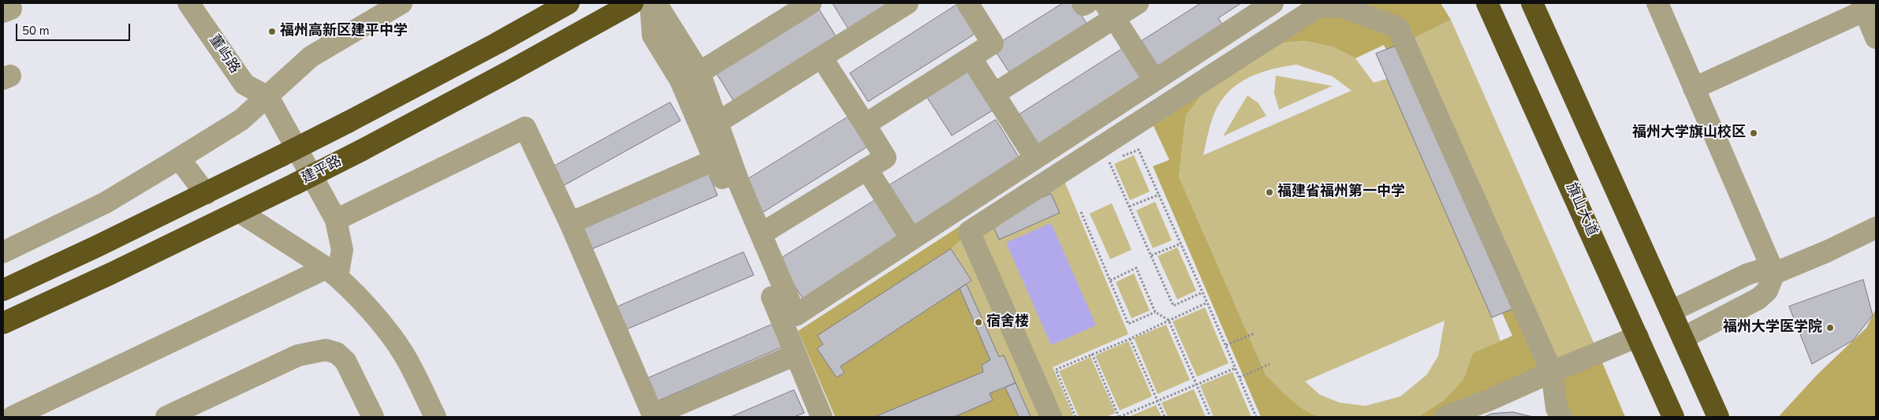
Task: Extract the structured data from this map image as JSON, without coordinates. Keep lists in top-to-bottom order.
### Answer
{
  "streets": {
    "highway": ["建平路", "旗山大道"],
    "street": ["董屿路"]
  },
  "places": [
    "福州高新区建平中学",
    "福州大学旗山校区",
    "福建省福州第一中学",
    "宿舍楼",
    "福州大学医学院"
  ],
  "scale_bar": "50 m"
}
